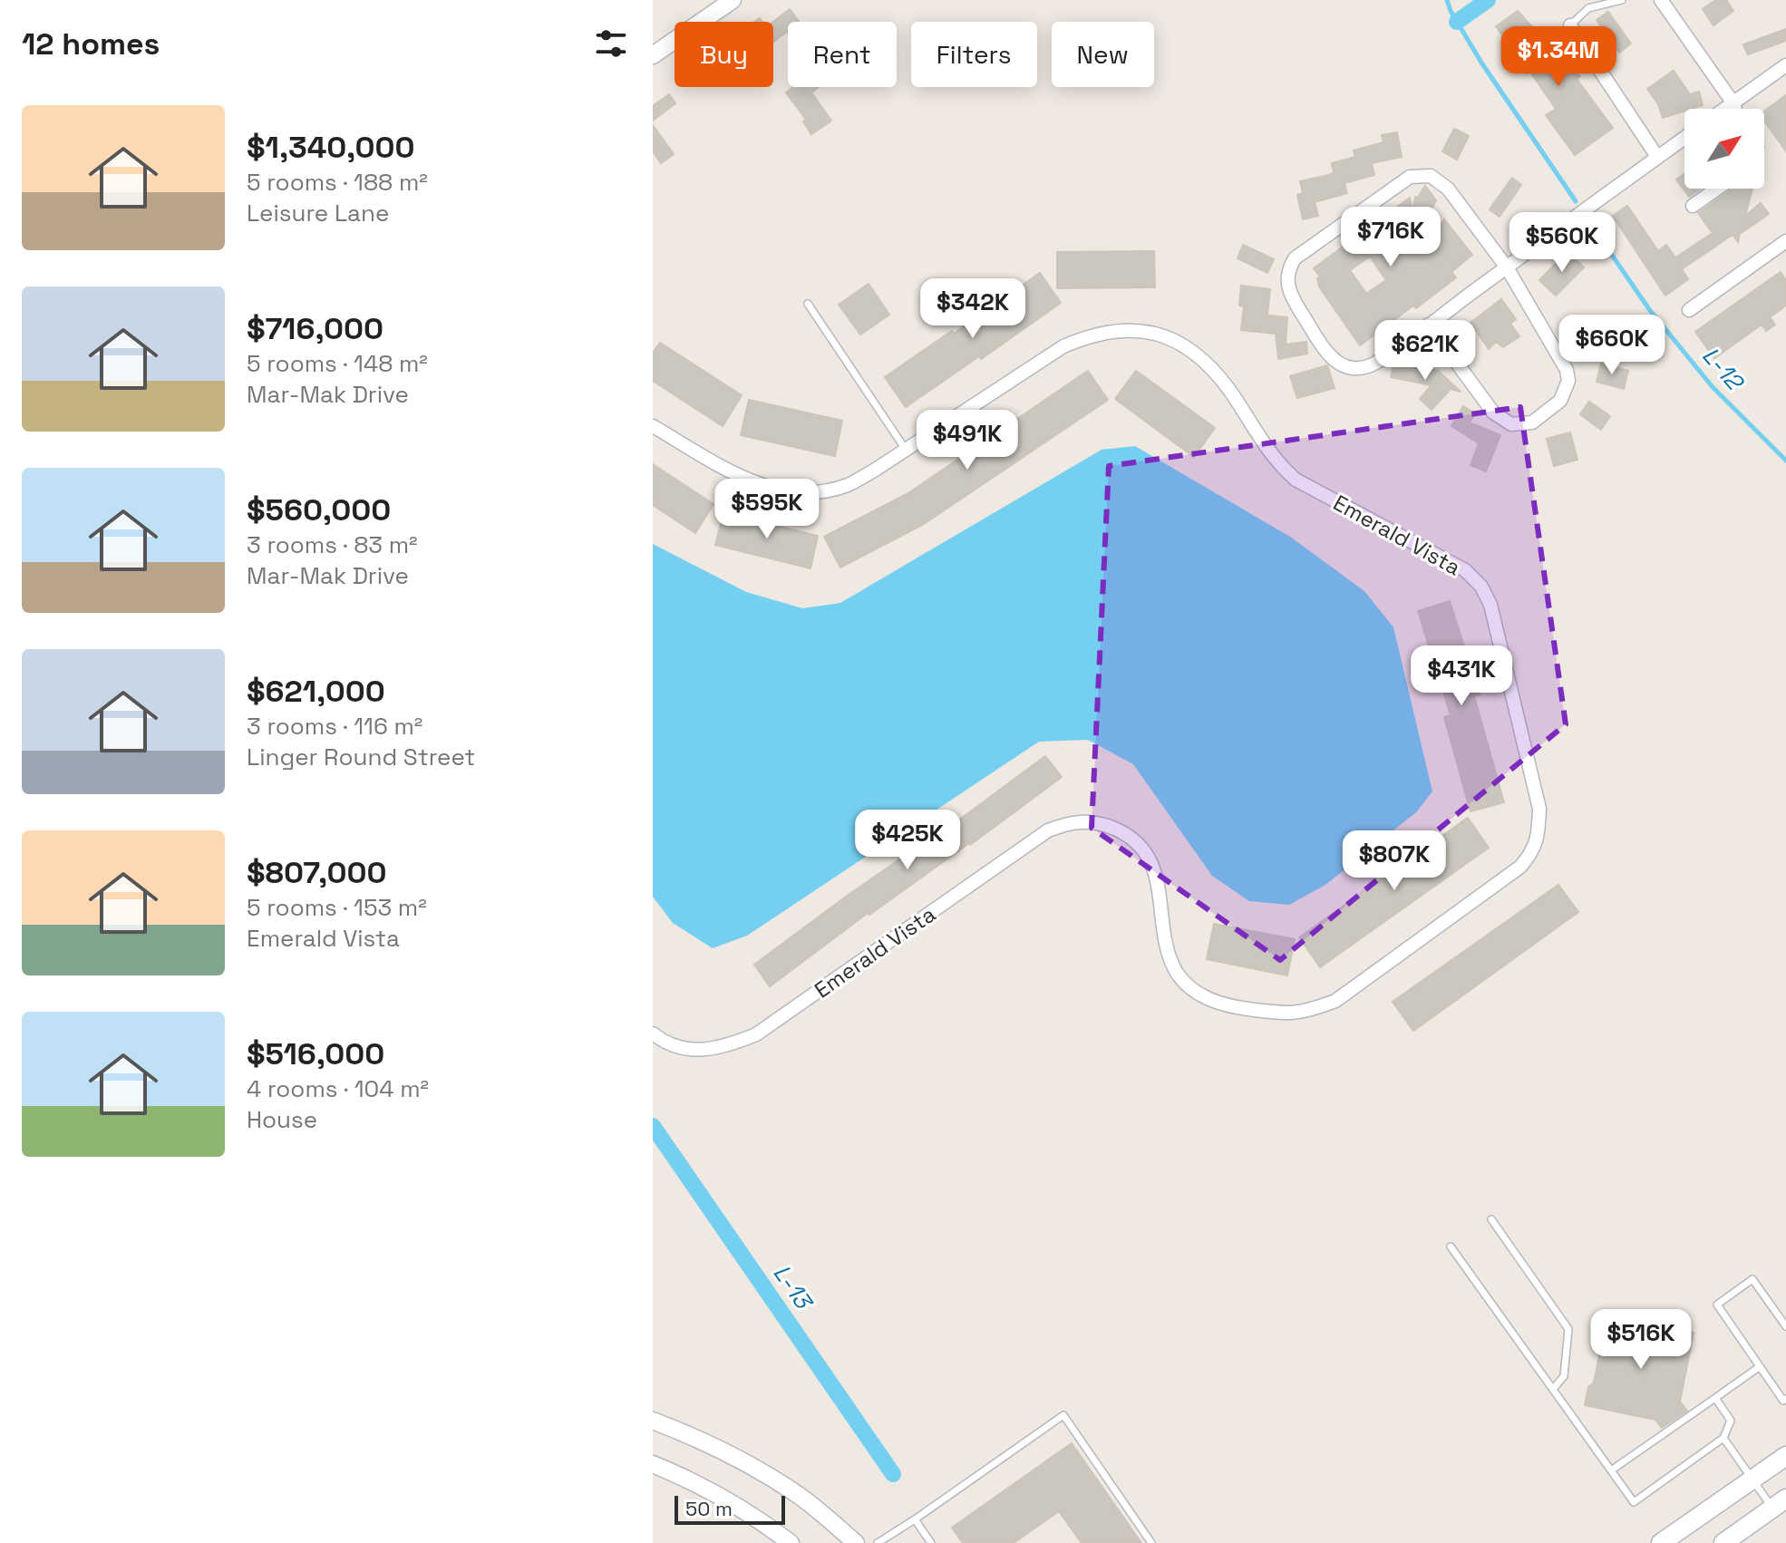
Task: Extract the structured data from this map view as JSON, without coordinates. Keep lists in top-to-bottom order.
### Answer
{
  "streets": {
    "street": ["Emerald Vista"]
  },
  "water": ["L-12", "L-13"],
  "scale_bar": "50 m",
  "north": "top right",
  "page": {
    "heading": "12 homes",
    "chip": [
      "Buy",
      "Rent",
      "Filters",
      "New"
    ],
    "price": [
      "$1.34M",
      "$716K",
      "$560K",
      "$342K",
      "$660K",
      "$621K",
      "$491K",
      "$595K",
      "$431K",
      "$425K",
      "$807K",
      "$516K"
    ],
    "list": [
      {
        "name": "$1,340,000",
        "note": "5 rooms · 188 m² · Leisure Lane"
      },
      {
        "name": "$716,000",
        "note": "5 rooms · 148 m² · Mar-Mak Drive"
      },
      {
        "name": "$560,000",
        "note": "3 rooms · 83 m² · Mar-Mak Drive"
      },
      {
        "name": "$621,000",
        "note": "3 rooms · 116 m² · Linger Round Street"
      },
      {
        "name": "$807,000",
        "note": "5 rooms · 153 m² · Emerald Vista"
      },
      {
        "name": "$516,000",
        "note": "4 rooms · 104 m² · House"
      }
    ],
    "scale": "50 m"
  }
}
